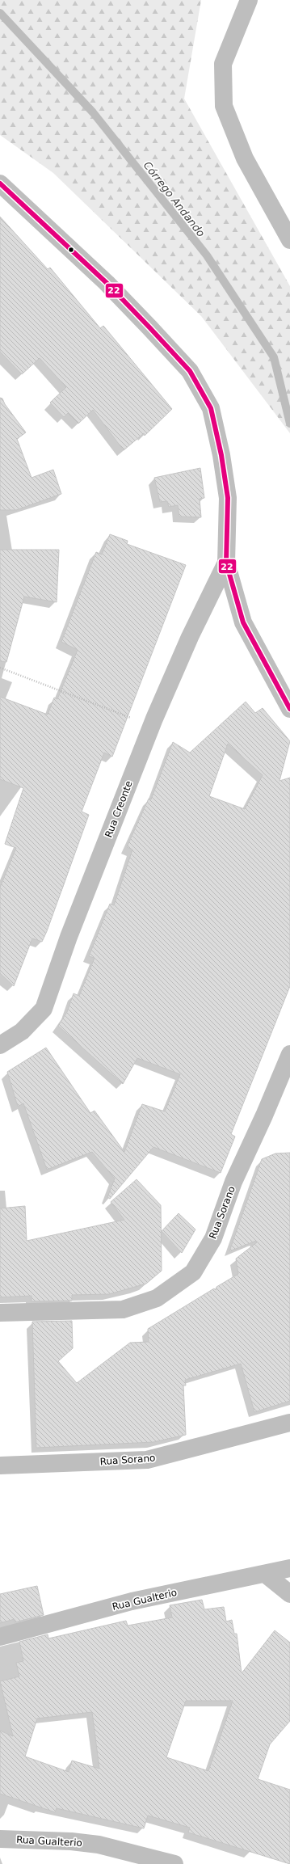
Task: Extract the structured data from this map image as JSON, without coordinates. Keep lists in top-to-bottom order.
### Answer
{
  "streets": {
    "street": ["Rua Creonte", "Rua Sorano", "Rua Gualterio"]
  },
  "water": ["Córrego Andando"],
  "lines": ["transit line 22"]
}
